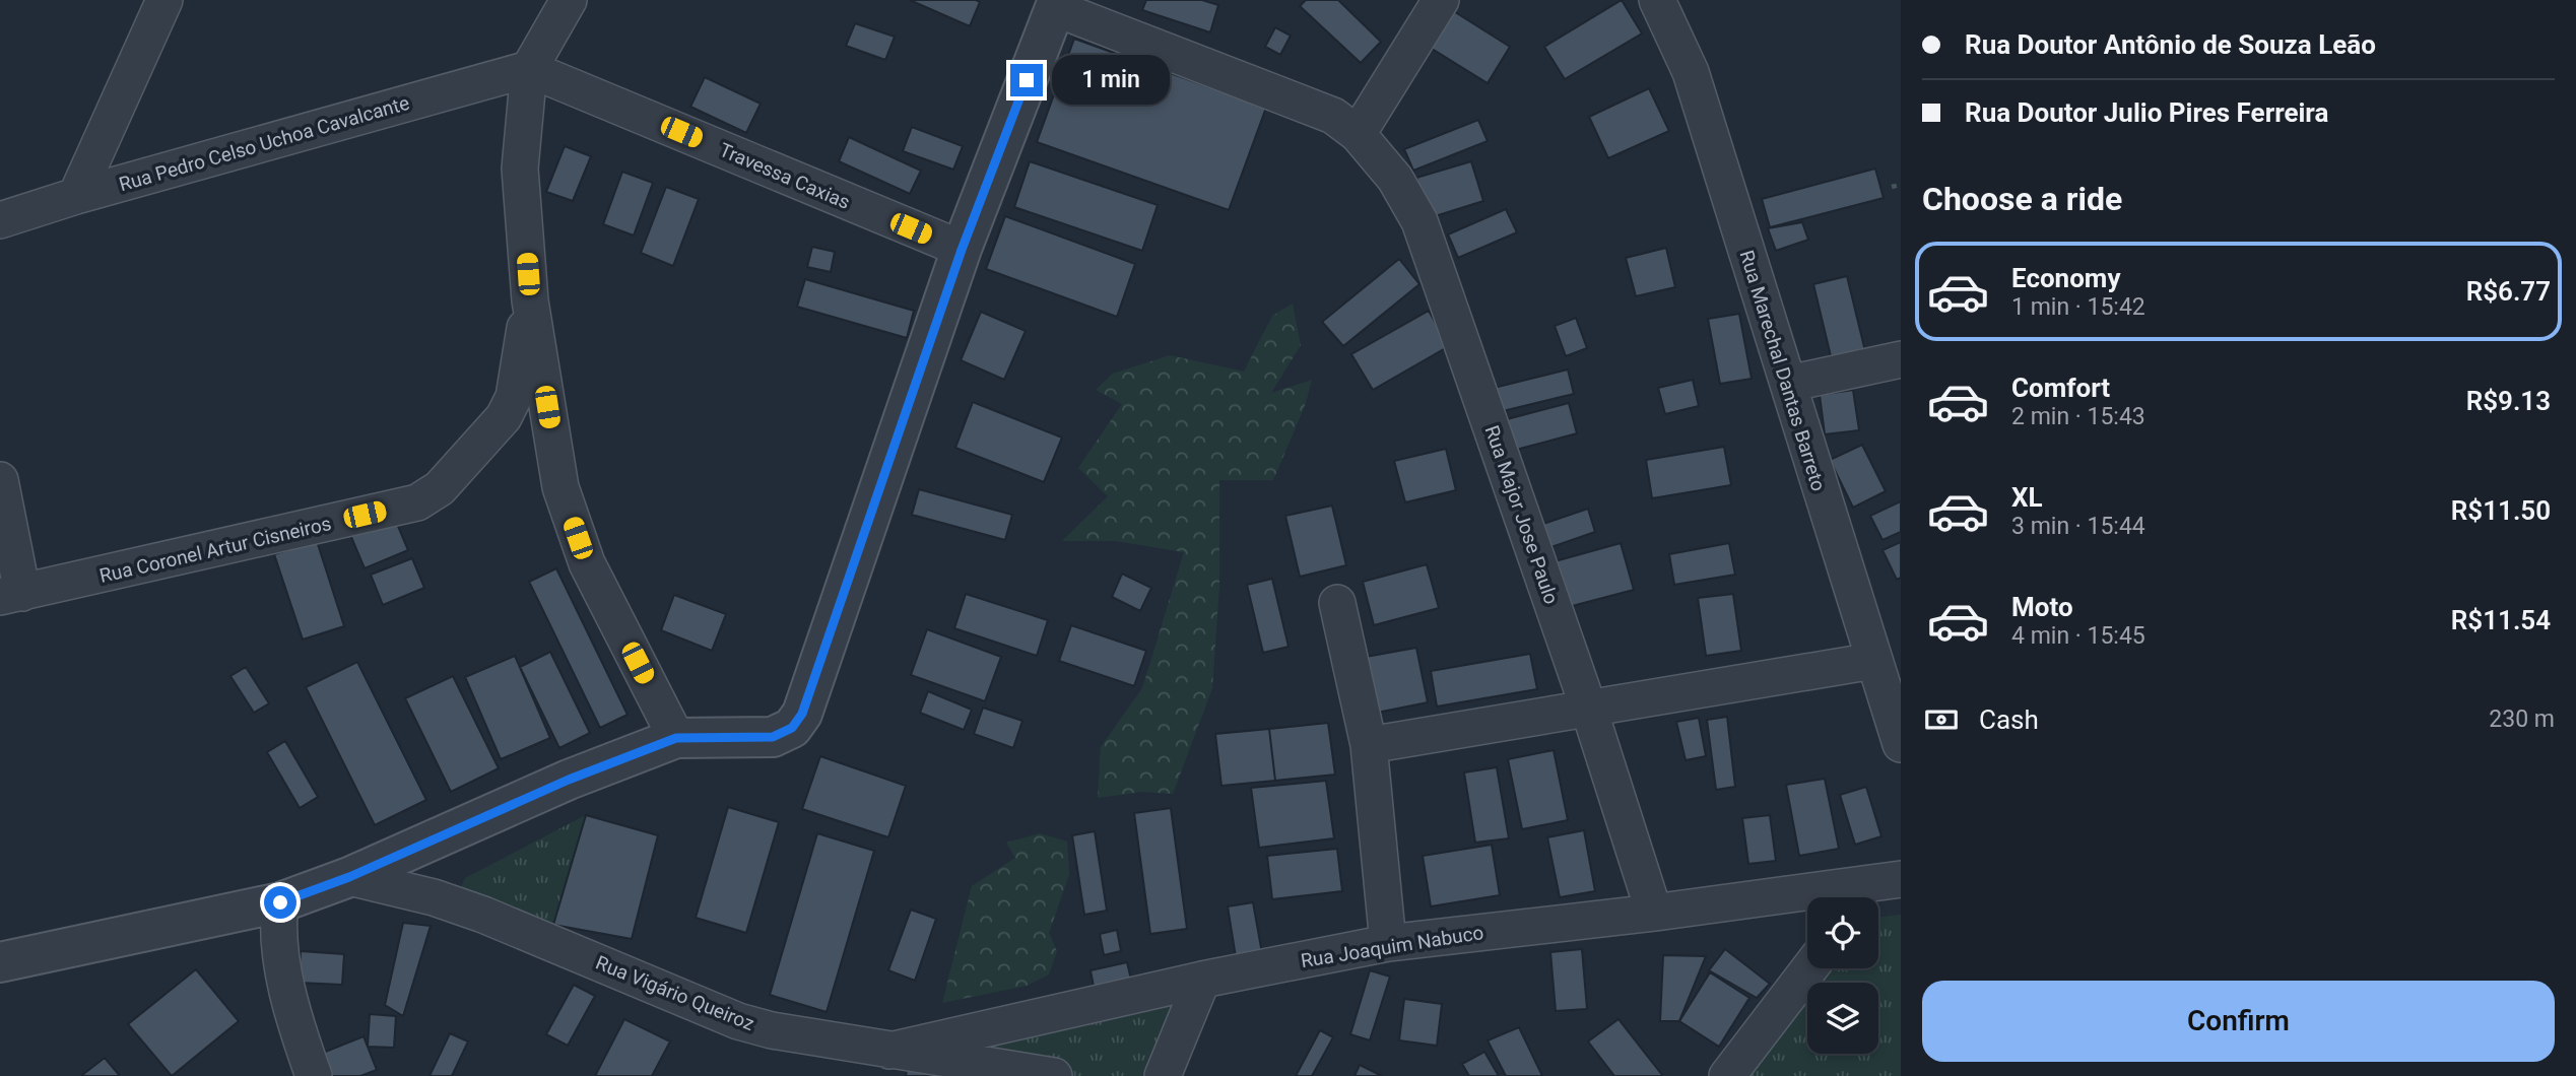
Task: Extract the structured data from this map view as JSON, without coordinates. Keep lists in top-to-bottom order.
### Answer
{
  "streets": {
    "street": [
      "Rua Pedro Celso Uchoa Cavalcante",
      "Travessa Caxias",
      "Rua Marechal Dantas Barreto",
      "Rua Major Jose Paulo",
      "Rua Coronel Artur Cisneiros",
      "Rua Joaquim Nabuco",
      "Rua Vigário Queiroz"
    ]
  },
  "crossings": [
    ["Rua Pedro Celso Uchoa Cavalcante", "Travessa Caxias"],
    ["Rua Major Jose Paulo", "Rua Joaquim Nabuco"],
    ["Rua Joaquim Nabuco", "Rua Vigário Queiroz"]
  ],
  "page": {
    "banner": ["Rua Doutor Antônio de Souza Leão", "Rua Doutor Julio Pires Ferreira"],
    "bubble": "1 min",
    "heading": "Choose a ride",
    "list": [
      {
        "name": "Economy",
        "note": "1 min · 15:42",
        "value": "R$6.77"
      },
      {
        "name": "Comfort",
        "note": "2 min · 15:43",
        "value": "R$9.13"
      },
      {
        "name": "XL",
        "note": "3 min · 15:44",
        "value": "R$11.50"
      },
      {
        "name": "Moto",
        "note": "4 min · 15:45",
        "value": "R$11.54"
      }
    ],
    "pay": ["Cash", "230 m"],
    "buttons": "Confirm"
  }
}
